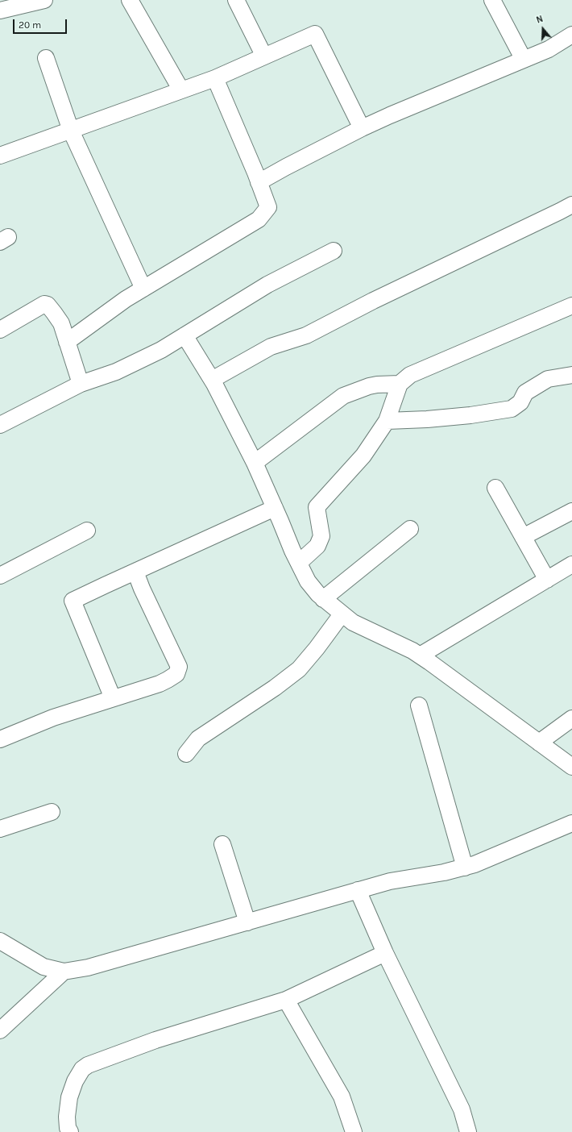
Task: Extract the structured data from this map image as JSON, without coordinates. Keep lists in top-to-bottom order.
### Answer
{
  "scale_bar": "20 m",
  "north": "top"
}
